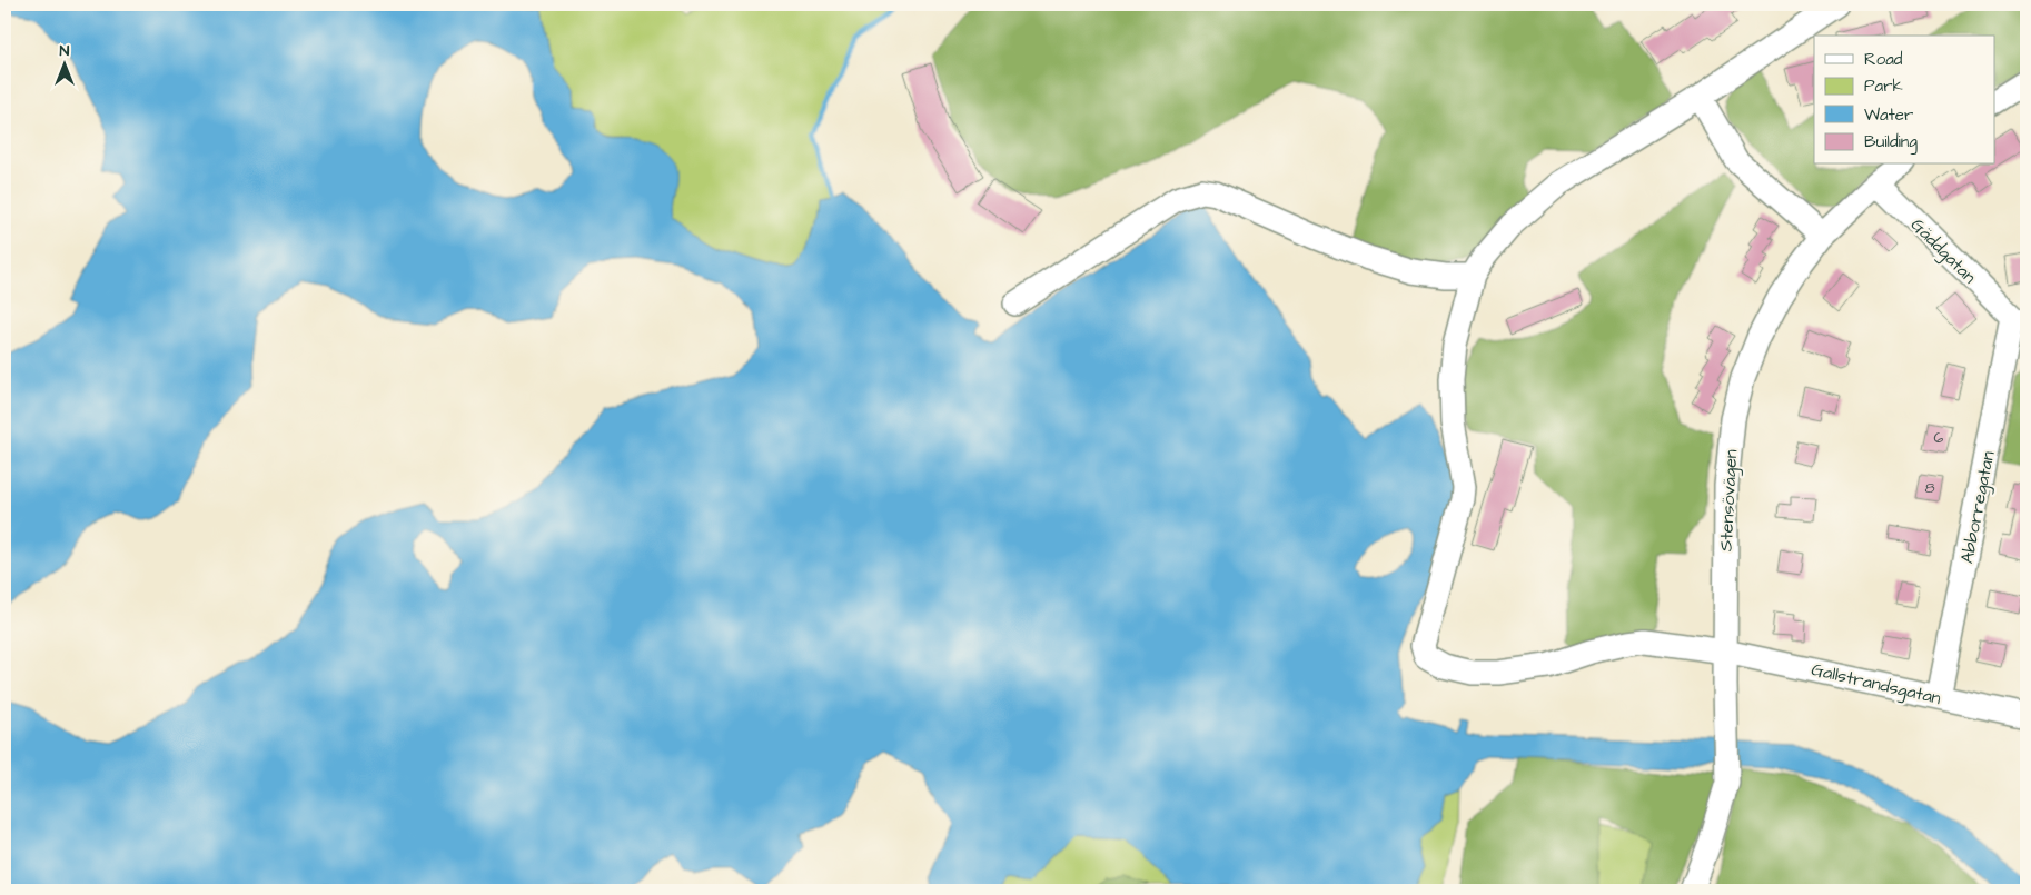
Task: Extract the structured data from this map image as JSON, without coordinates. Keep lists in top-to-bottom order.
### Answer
{
  "streets": {
    "street": [
      "Gäddgatan",
      "Stensövägen",
      "Abborregatan",
      "Gallstrandsgatan"
    ]
  },
  "crossings": [
    ["Gäddgatan", "Stensövägen"],
    ["Gäddgatan", "Abborregatan"],
    ["Stensövägen", "Gallstrandsgatan"],
    ["Abborregatan", "Gallstrandsgatan"]
  ],
  "house_numbers": ["6", "8"],
  "legend": [
    "Road",
    "Park",
    "Water",
    "Building"
  ],
  "north": "top"
}
